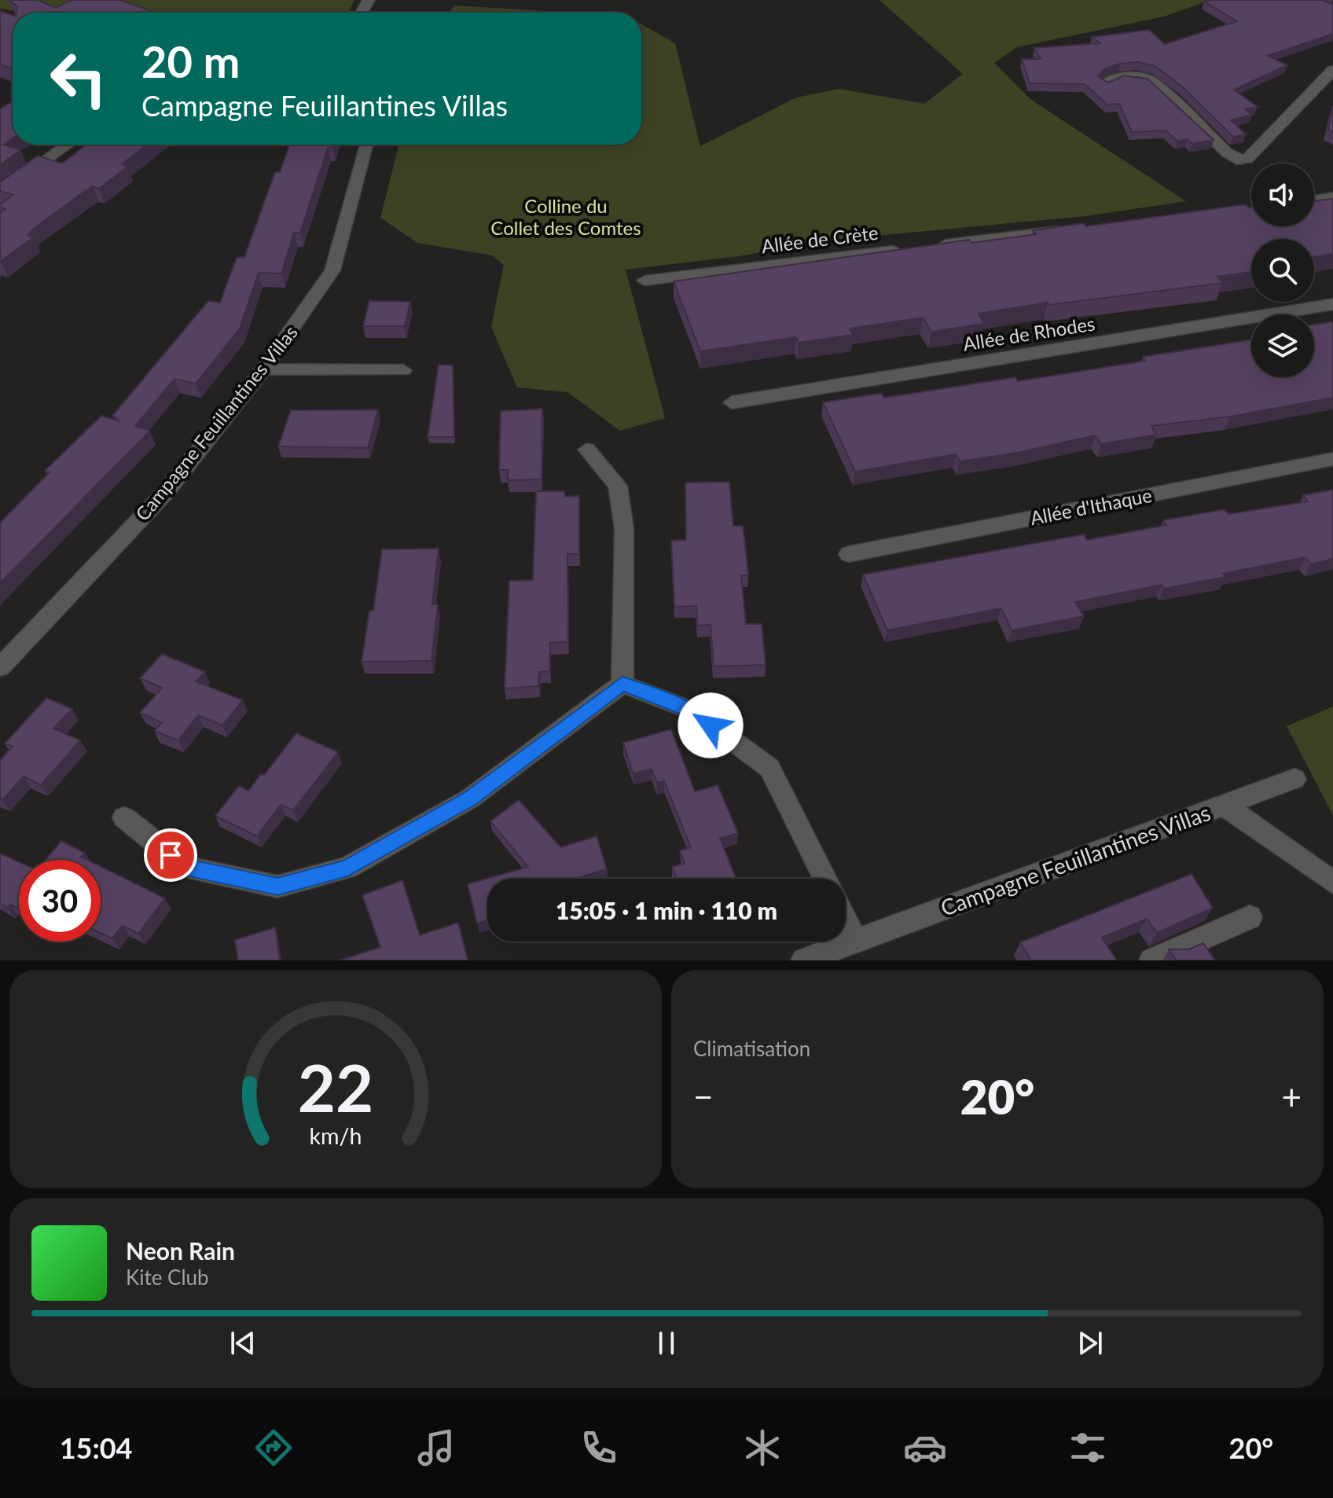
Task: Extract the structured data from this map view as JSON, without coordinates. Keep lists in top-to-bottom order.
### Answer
{
  "streets": {
    "street": [
      "Allée de Crète",
      "Allée de Rhodes",
      "Campagne Feuillantines Villas",
      "Allée d'Ithaque"
    ]
  },
  "parks": ["Colline du Collet des Comtes"],
  "page": {
    "turn": ["20 m", "Campagne Feuillantines Villas"],
    "limit": "30",
    "trip": "15:05 · 1 min · 110 m",
    "tile": "Climatisation",
    "heat": ["−", "20°", "+"],
    "song": ["Neon Rain", "Kite Club"],
    "tabs": ["15:04", "20°"],
    "gauge": ["22", "km/h"]
  }
}
